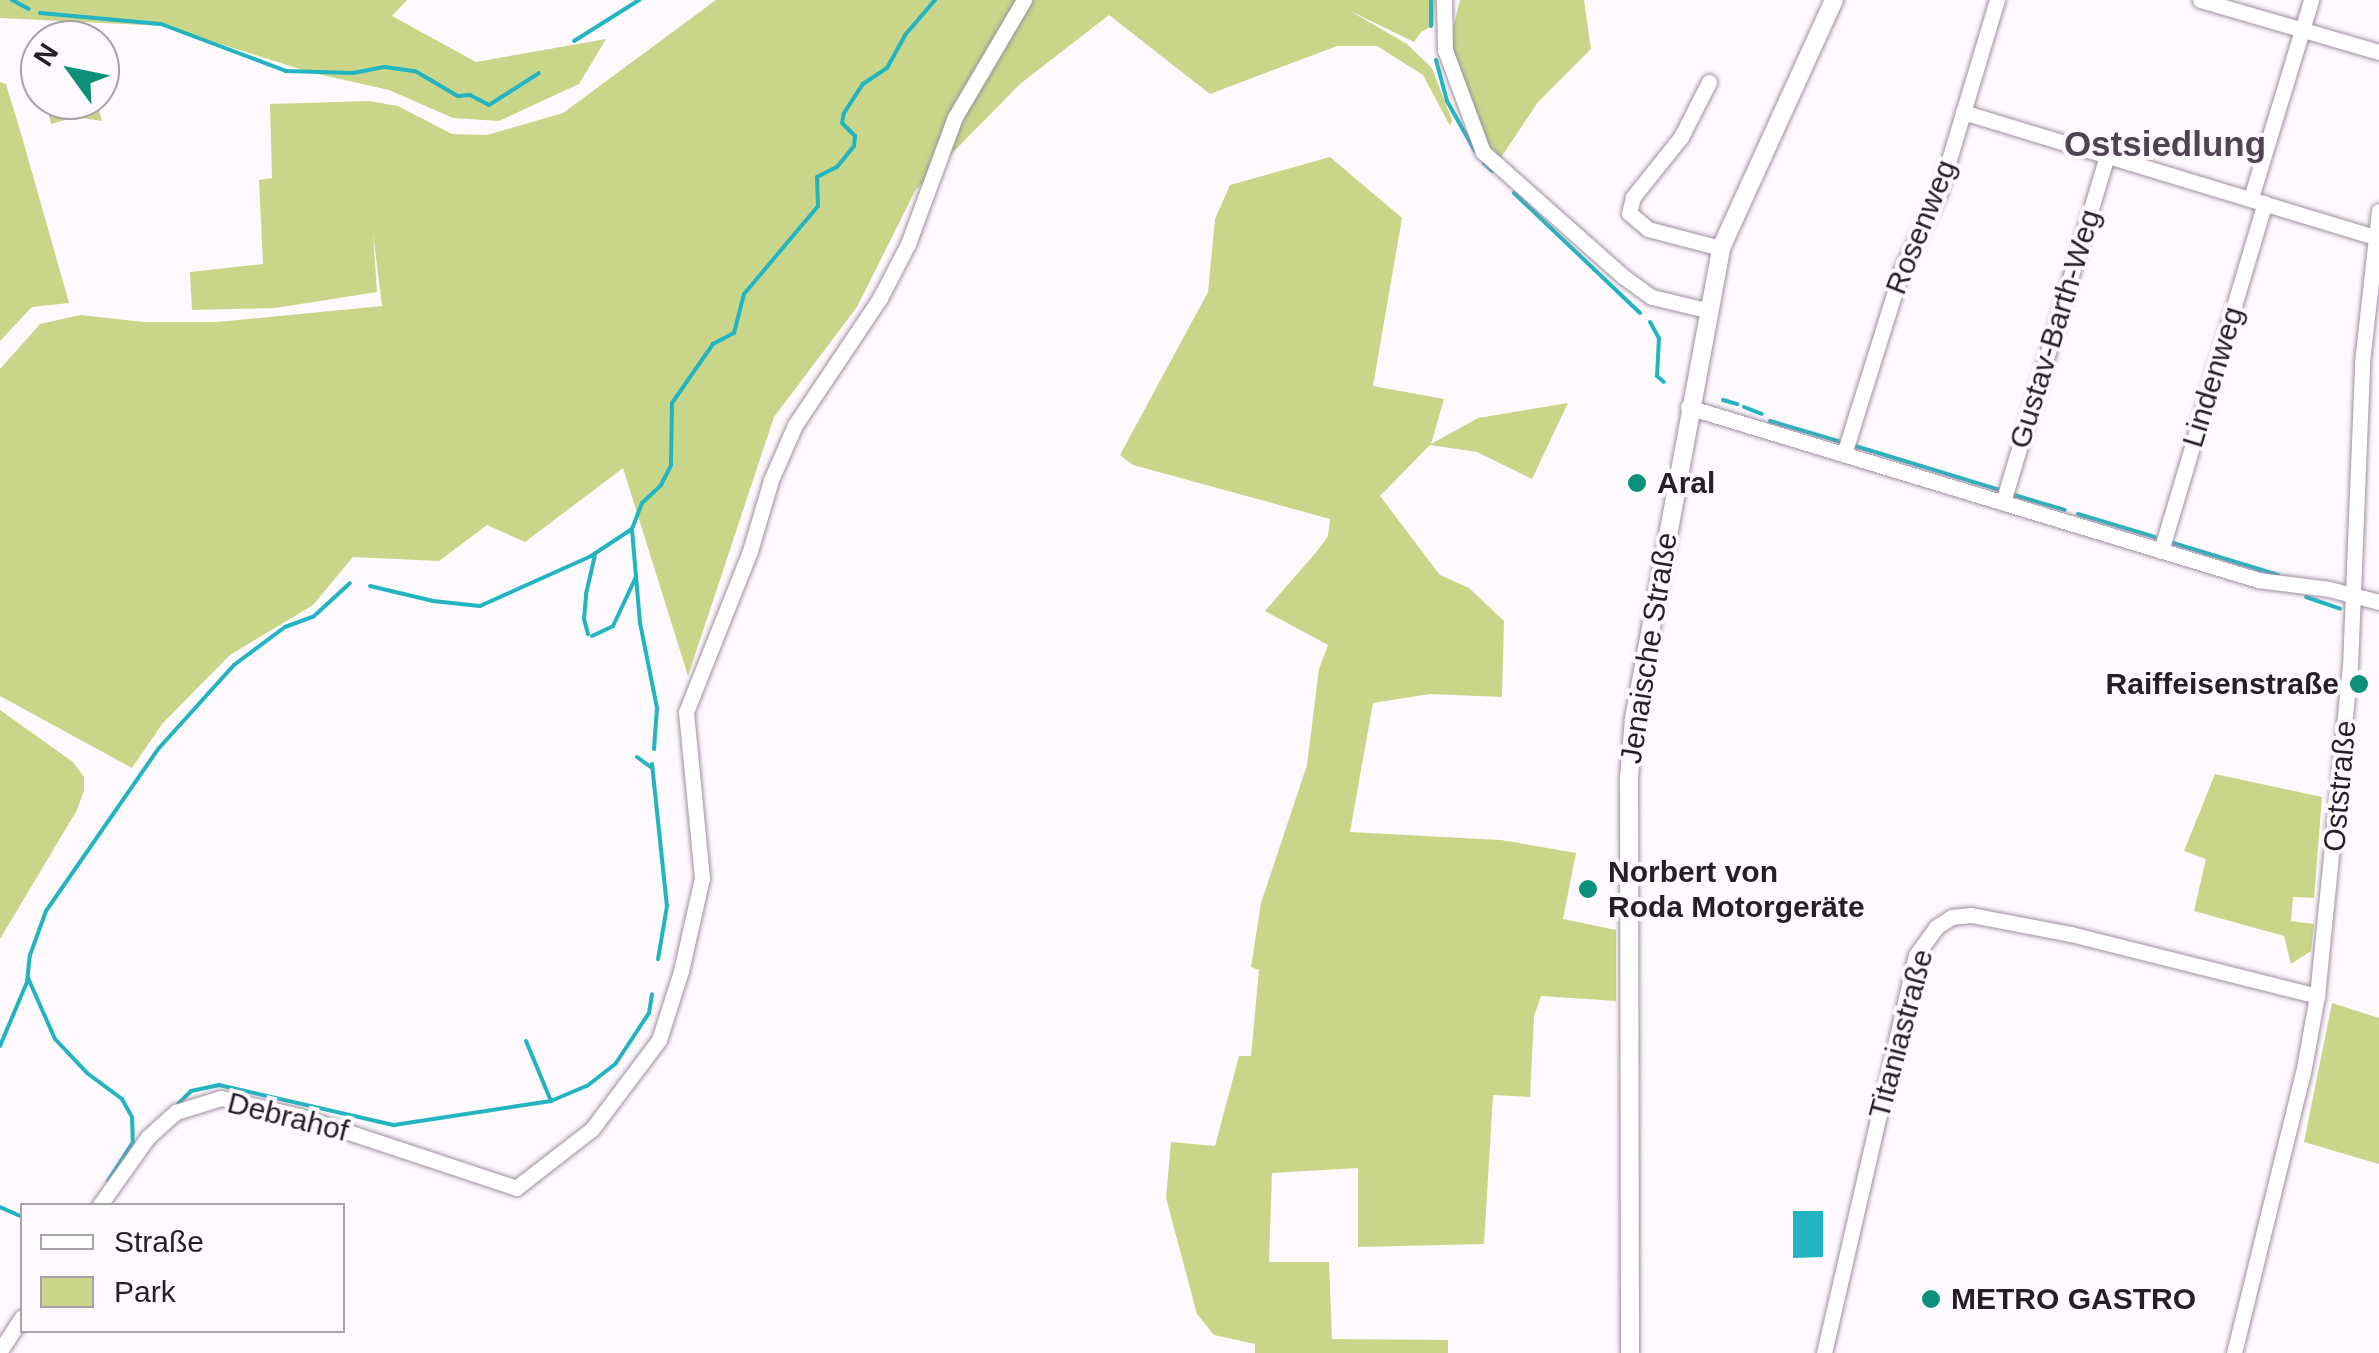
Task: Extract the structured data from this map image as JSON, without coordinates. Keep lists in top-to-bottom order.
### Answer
{
  "streets": {
    "main road": ["Jenaische Straße"],
    "street": [
      "Rosenweg",
      "Gustav-Barth-Weg",
      "Lindenweg",
      "Oststraße",
      "Titaniastraße",
      "Debrahof"
    ]
  },
  "crossings": [
    ["Oststraße", "Titaniastraße"]
  ],
  "districts": ["Ostsiedlung"],
  "places": [
    "Aral",
    "Raiffeisenstraße",
    "Norbert von Roda Motorgeräte",
    "METRO GASTRO"
  ],
  "legend": ["Straße", "Park"],
  "north": "top left"
}
